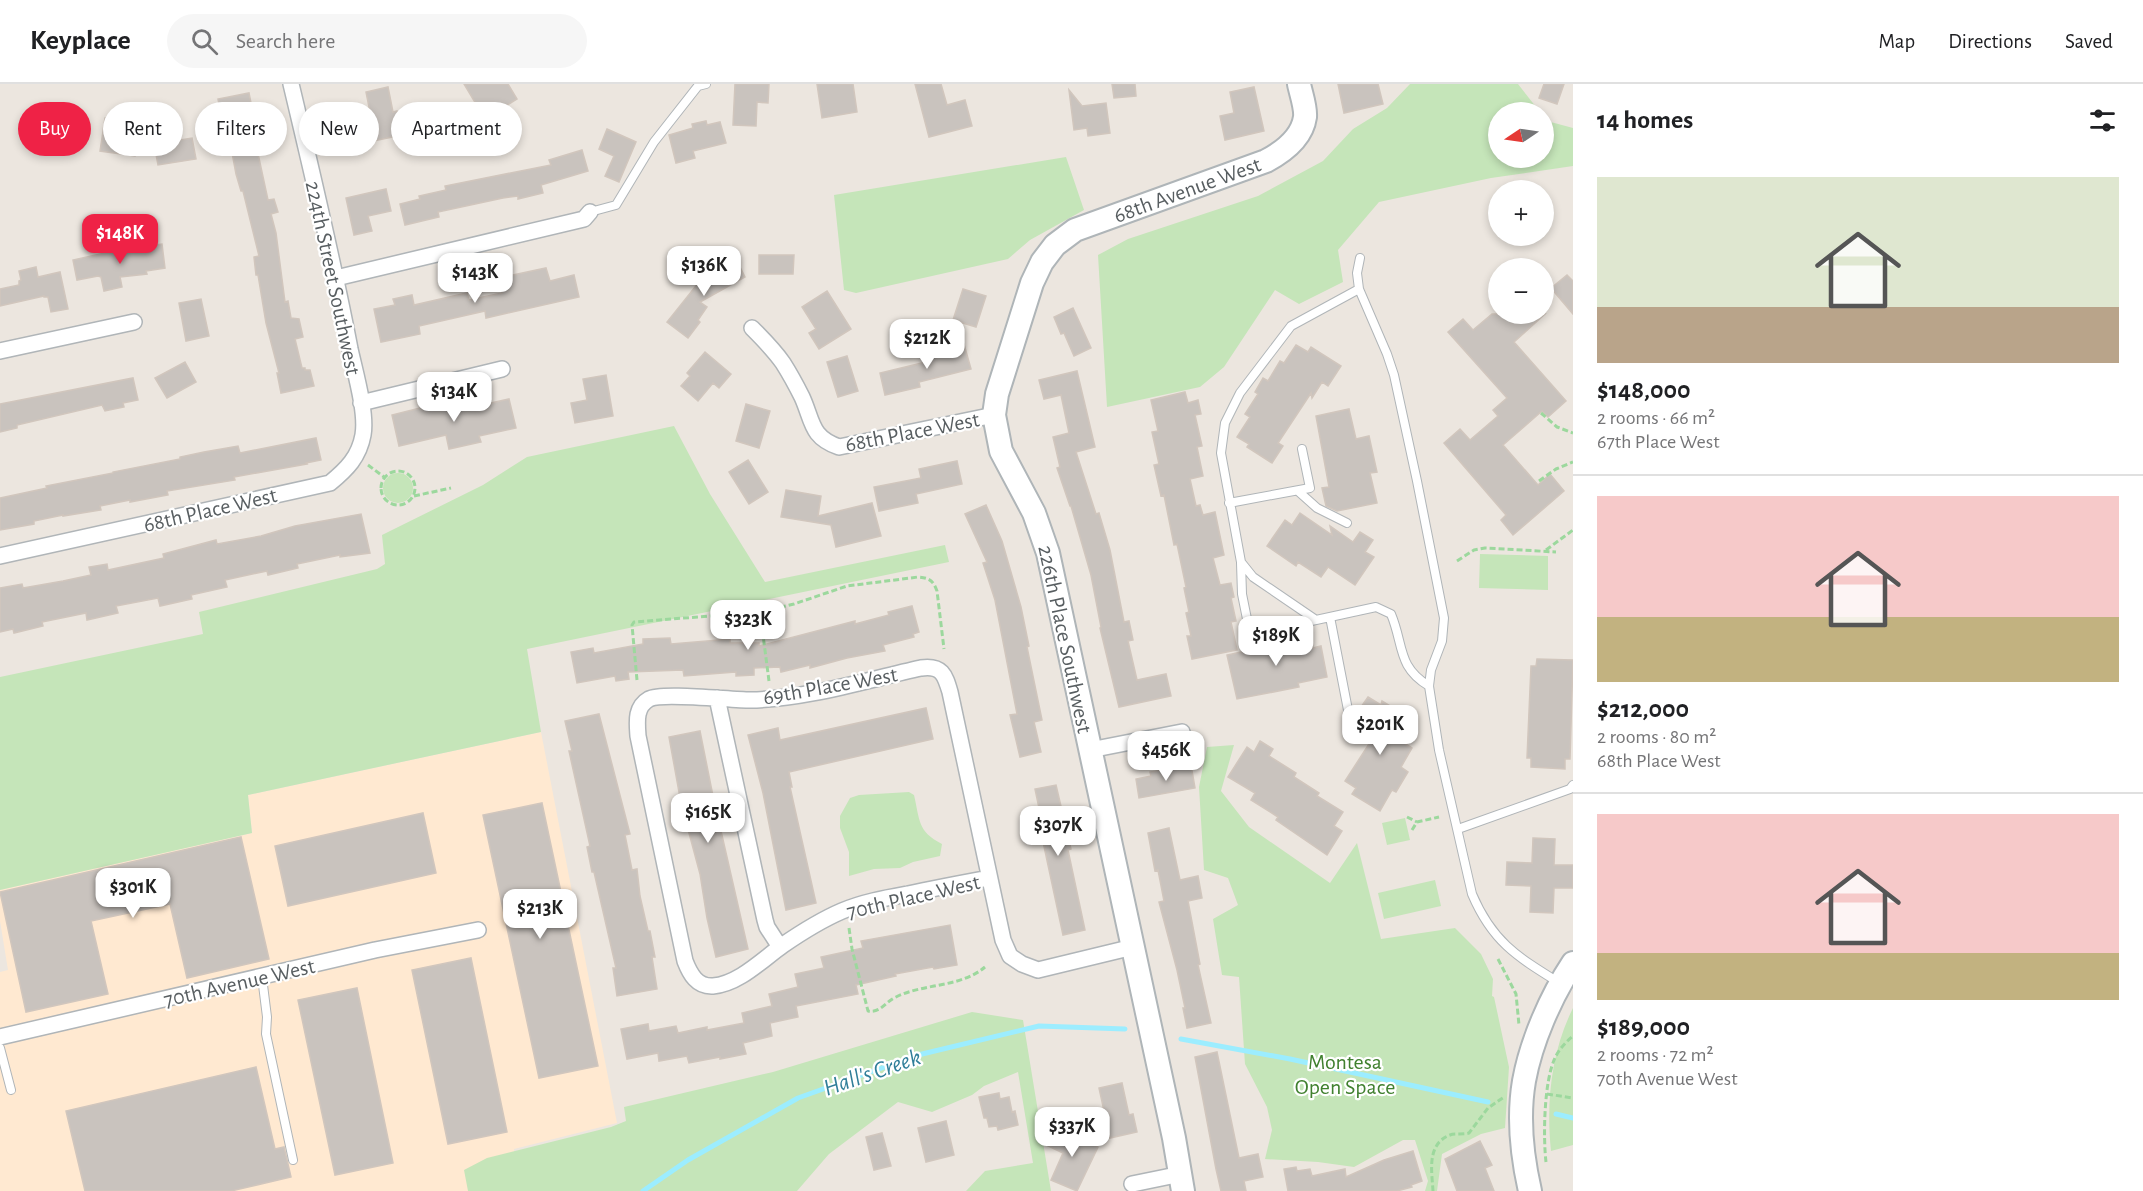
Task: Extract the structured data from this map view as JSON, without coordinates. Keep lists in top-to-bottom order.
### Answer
{
  "streets": {
    "street": [
      "68th Avenue West",
      "224th Street Southwest",
      "68th Place West",
      "226th Place Southwest",
      "69th Place West",
      "70th Place West",
      "70th Avenue West"
    ]
  },
  "crossings": [
    ["68th Avenue West", "226th Place Southwest"],
    ["224th Street Southwest", "68th Place West"],
    ["68th Place West", "226th Place Southwest"],
    ["226th Place Southwest", "70th Place West"],
    ["69th Place West", "70th Place West"]
  ],
  "water": ["Hall's Creek"],
  "parks": ["Montesa Open Space"],
  "north": "left",
  "page": {
    "header": "Keyplace",
    "search": "Search here",
    "nav": ["Map", "Directions", "Saved"],
    "heading": "14 homes",
    "map_buttons": ["+", "−"],
    "chip": [
      "Buy",
      "Rent",
      "Filters",
      "New",
      "Apartment"
    ],
    "list": [
      {
        "name": "$148,000",
        "note": "2 rooms · 66 m² · 67th Place West"
      },
      {
        "name": "$212,000",
        "note": "2 rooms · 80 m² · 68th Place West"
      },
      {
        "name": "$189,000",
        "note": "2 rooms · 72 m² · 70th Avenue West"
      }
    ],
    "price": [
      "$148K",
      "$136K",
      "$143K",
      "$212K",
      "$134K",
      "$323K",
      "$189K",
      "$201K",
      "$456K",
      "$165K",
      "$307K",
      "$301K",
      "$213K",
      "$337K"
    ]
  }
}
